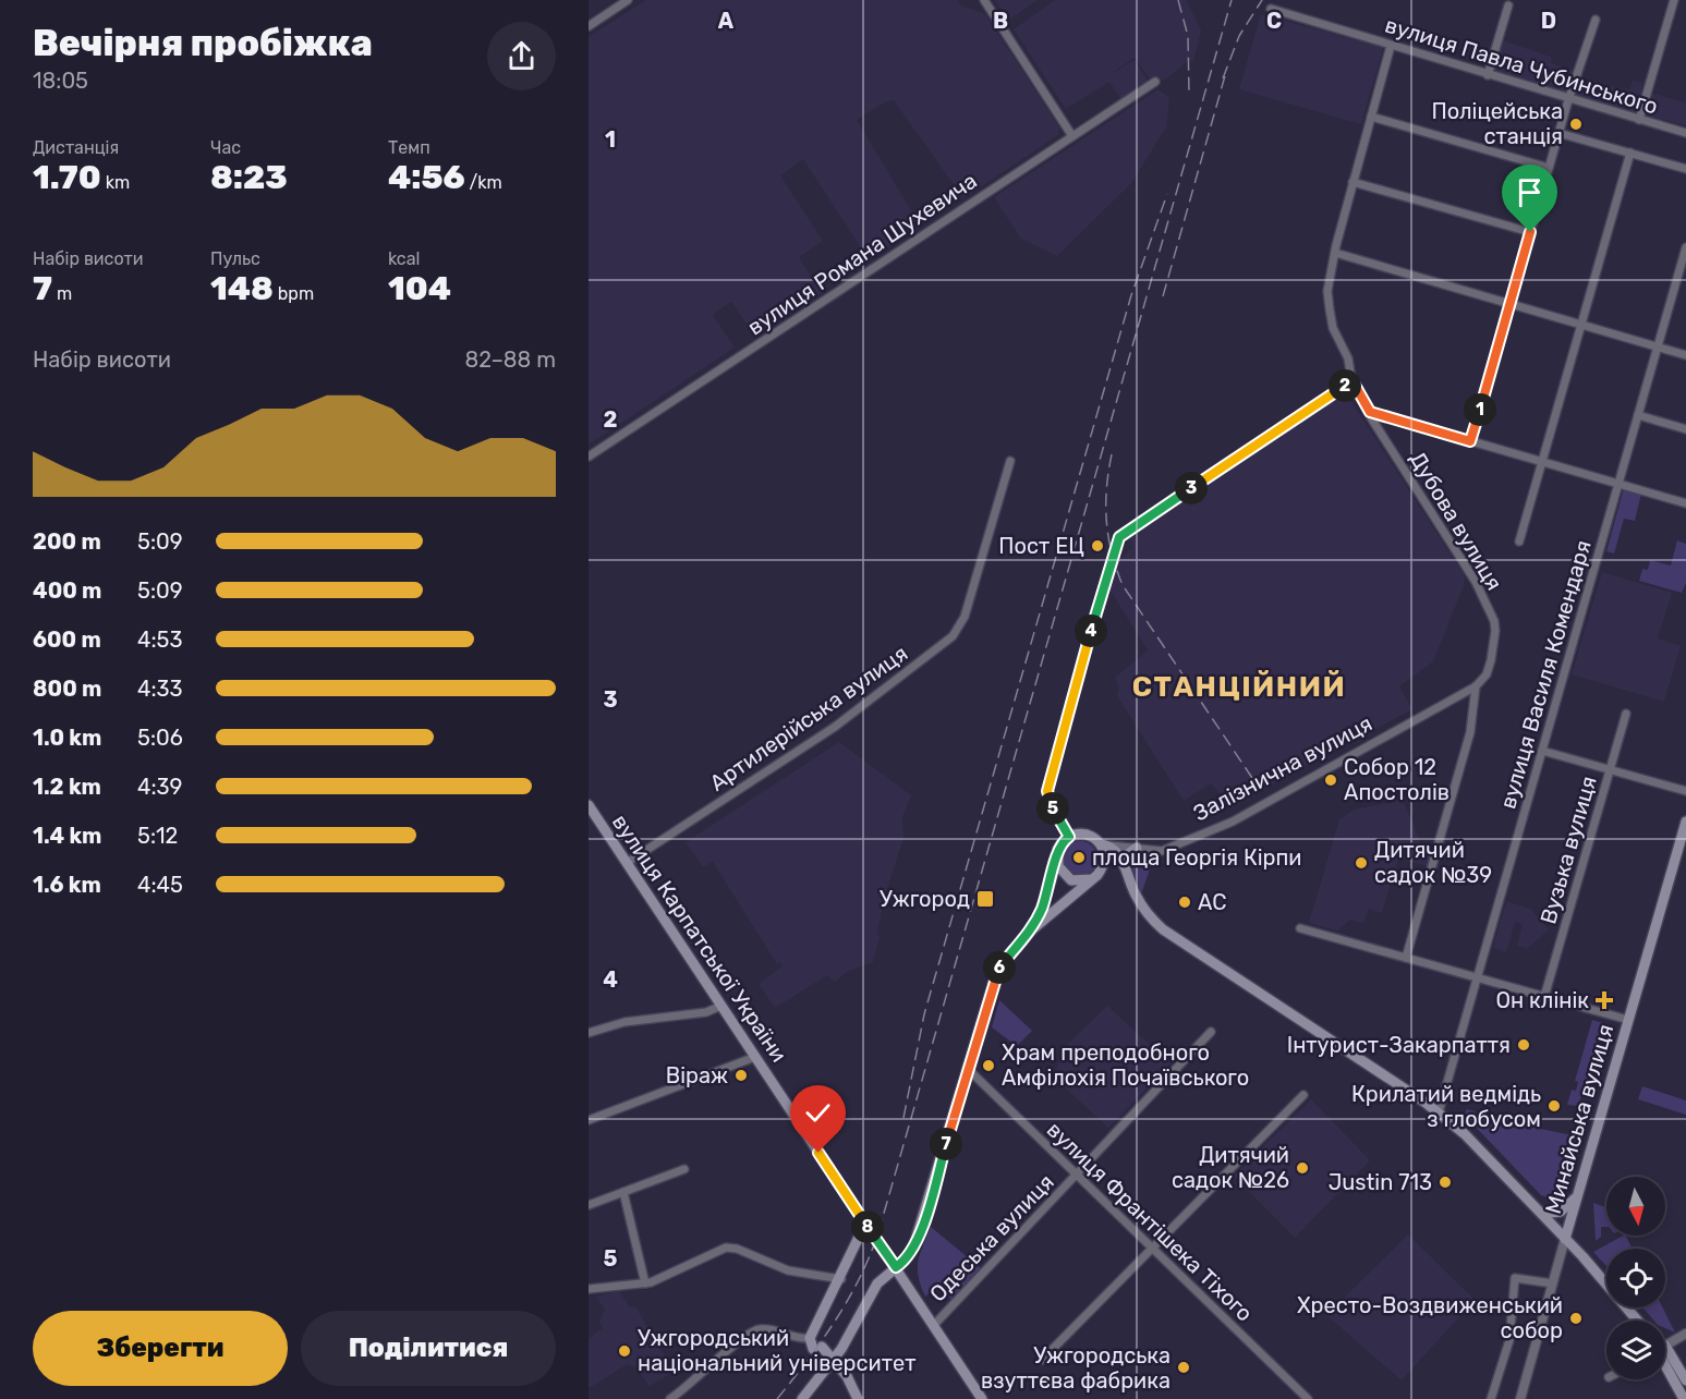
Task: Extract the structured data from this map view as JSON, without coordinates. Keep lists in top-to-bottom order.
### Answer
{
  "streets": {
    "main road": ["вулиця Карпатської України", "Минайська вулиця"],
    "street": [
      "вулиця Павла Чубинського",
      "вулиця Романа Шухевича",
      "Дубова вулиця",
      "вулиця Василя Комендаря",
      "Артилерійська вулиця",
      "Залізнична вулиця",
      "Вузька вулиця",
      "вулиця Франтішека Тіхого",
      "Одеська вулиця"
    ]
  },
  "crossings": [
    ["вулиця Павла Чубинського", "Дубова вулиця"],
    ["Дубова вулиця", "Залізнична вулиця"],
    ["Артилерійська вулиця", "вулиця Карпатської України"],
    ["вулиця Карпатської України", "Одеська вулиця"],
    ["вулиця Франтішека Тіхого", "Одеська вулиця"]
  ],
  "districts": ["СТАНЦІЙНИЙ"],
  "places": {
    "other": [
      "Поліцейська станція",
      "Пост ЕЦ",
      "Собор 12 Апостолів",
      "площа Георгія Кірпи",
      "Дитячий садок №39",
      "AC",
      "Інтурист-Закарпаття",
      "Храм преподобного Амфілохія Почаївського",
      "Віраж",
      "Крилатий ведмідь з глобусом",
      "Дитячий садок №26",
      "Justin 713",
      "Хресто-Воздвиженський собор",
      "Ужгородський національний університет",
      "Ужгородська взуттєва фабрика"
    ],
    "transit": ["Ужгород"],
    "health": ["Он клінік"]
  },
  "north": "bottom",
  "page": {
    "heading": ["Вечірня пробіжка", "18:05"],
    "stats": [
      ["Дистанція", "1.70 km"],
      ["Час", "8:23"],
      ["Темп", "4:56 /km"],
      ["Набір висоти", "7 m"],
      ["Пульс", "148 bpm"],
      ["kcal", "104"]
    ],
    "chart": ["Набір висоти", "82–88 m"],
    "pins": [
      "2",
      "1",
      "3",
      "4",
      "5",
      "6",
      "7",
      "8"
    ],
    "list": [
      {
        "name": "200 m",
        "note": "5:09"
      },
      {
        "name": "400 m",
        "note": "5:09"
      },
      {
        "name": "600 m",
        "note": "4:53"
      },
      {
        "name": "800 m",
        "note": "4:33"
      },
      {
        "name": "1.0 km",
        "note": "5:06"
      },
      {
        "name": "1.2 km",
        "note": "4:39"
      },
      {
        "name": "1.4 km",
        "note": "5:12"
      },
      {
        "name": "1.6 km",
        "note": "4:45"
      }
    ],
    "buttons": ["Зберегти", "Поділитися"]
  },
  "grid": {
    "columns": [
      "A",
      "B",
      "C",
      "D"
    ],
    "rows": [
      "1",
      "2",
      "3",
      "4",
      "5"
    ]
  }
}
